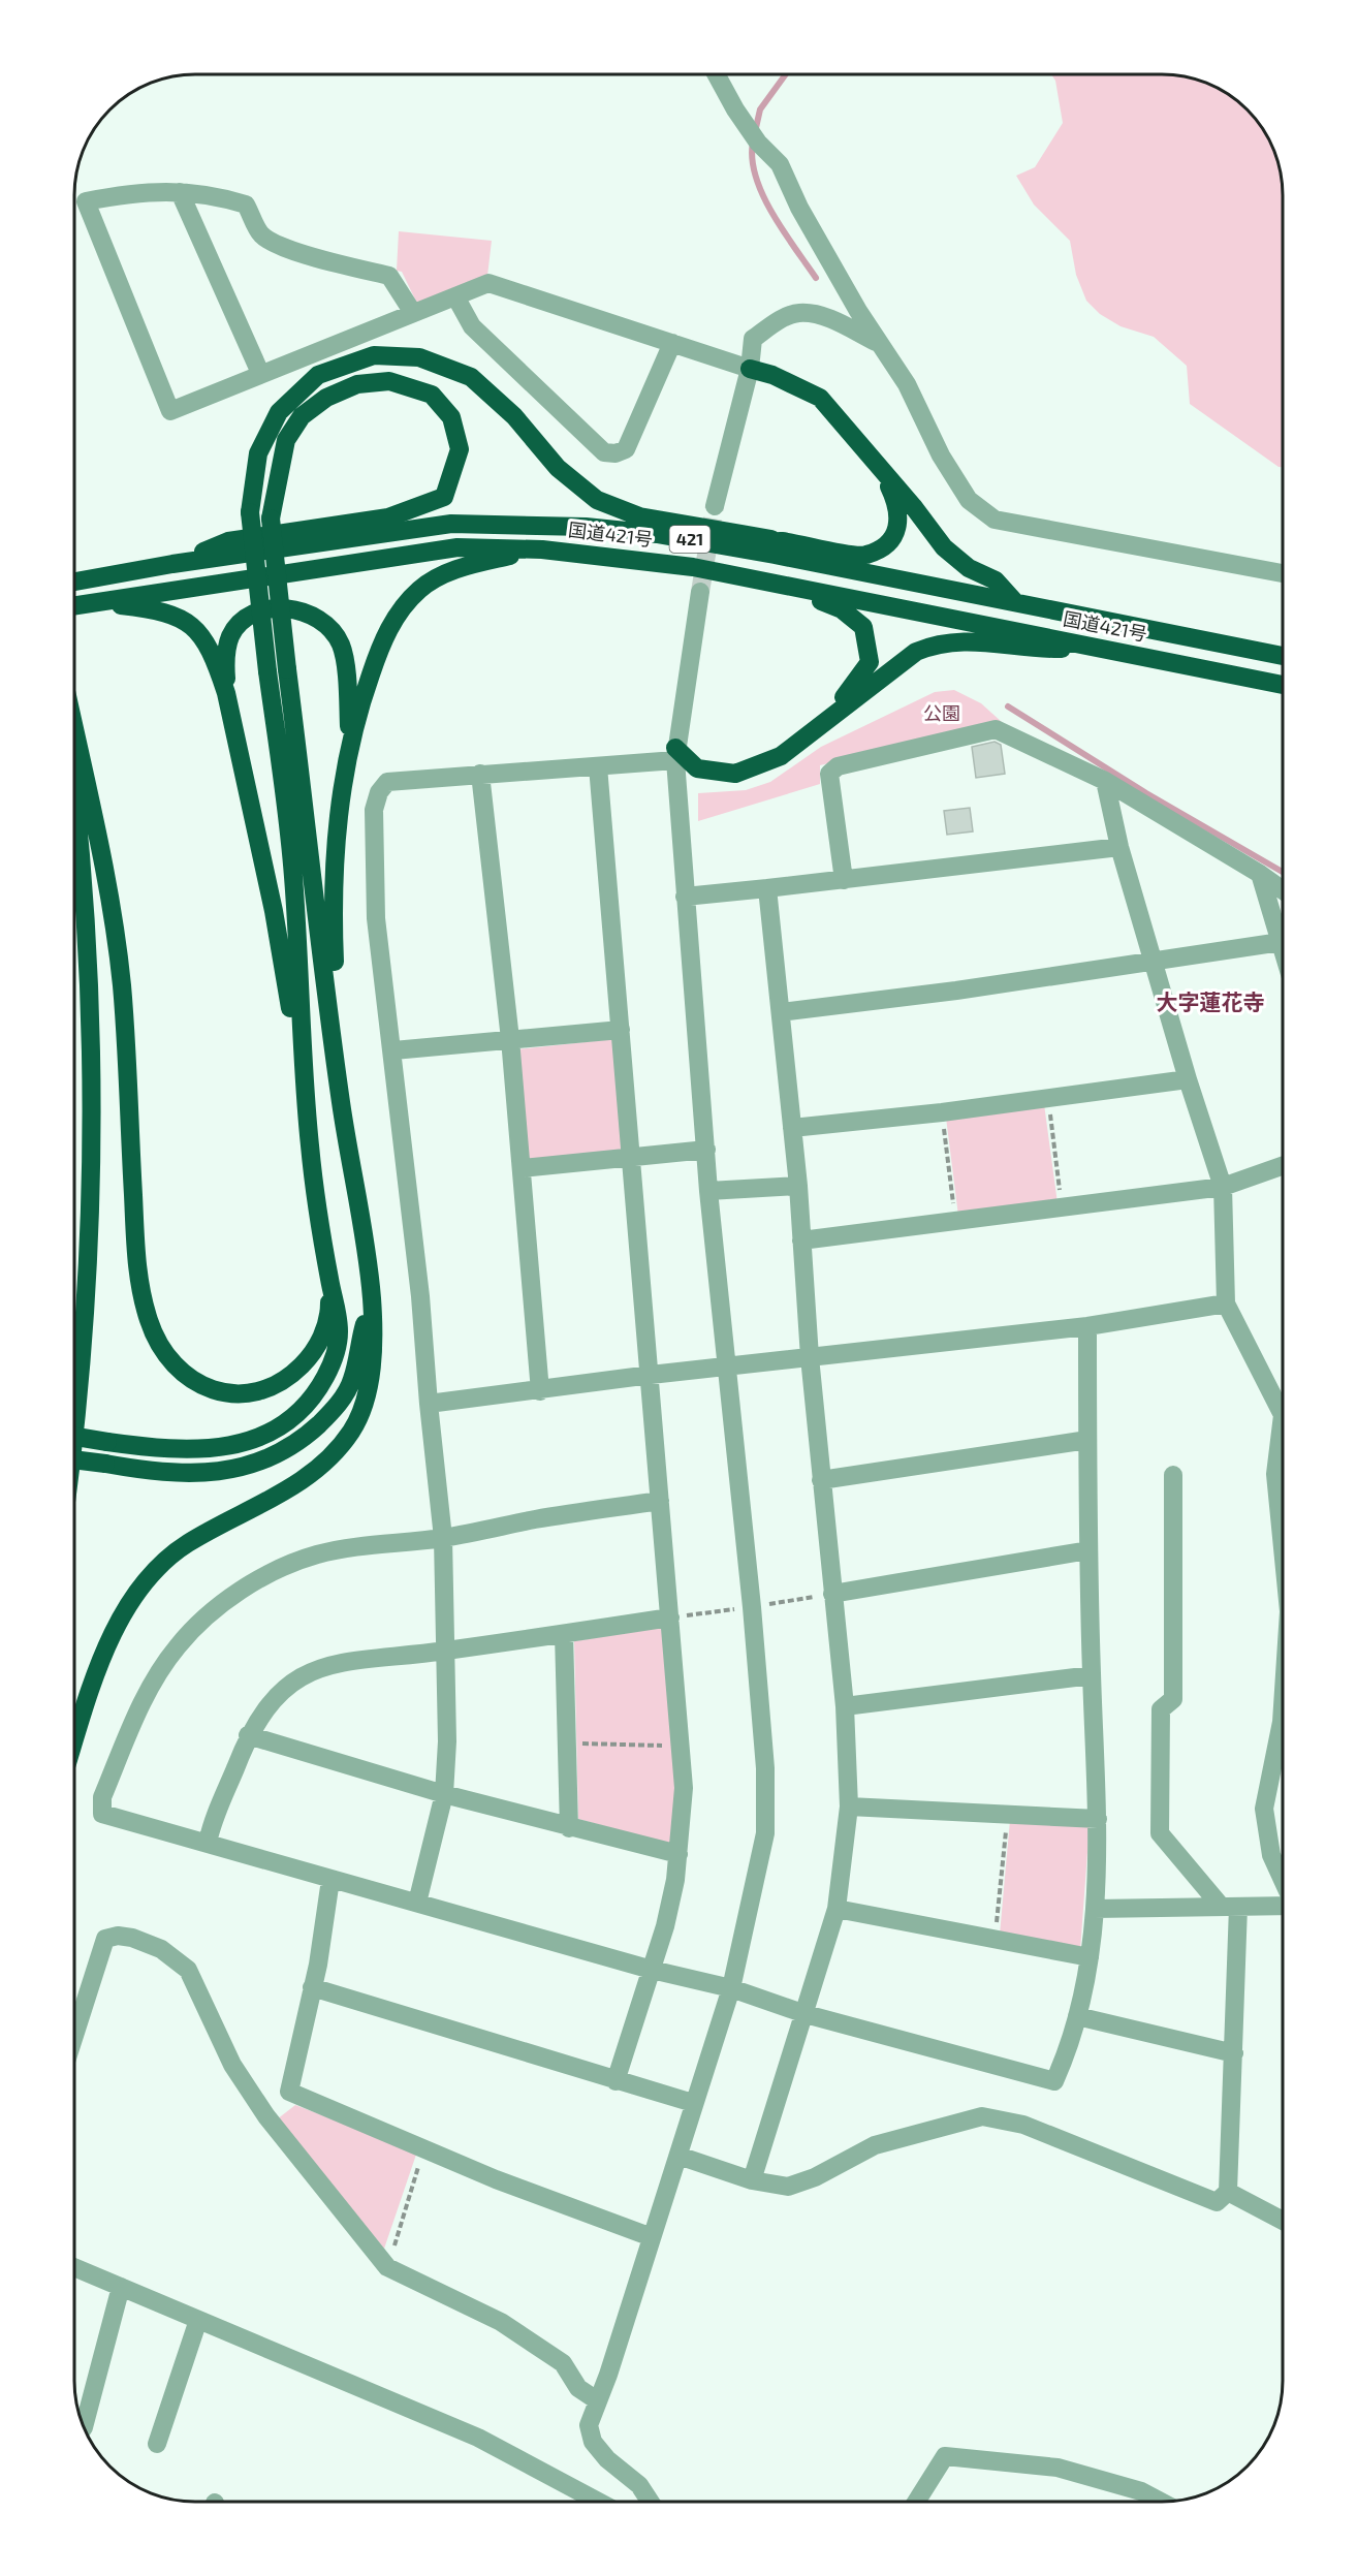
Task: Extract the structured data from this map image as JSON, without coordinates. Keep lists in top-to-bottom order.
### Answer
{
  "streets": {
    "highway": ["国道421号", "421"]
  },
  "districts": ["大字蓮花寺"],
  "parks": ["公園"]
}
